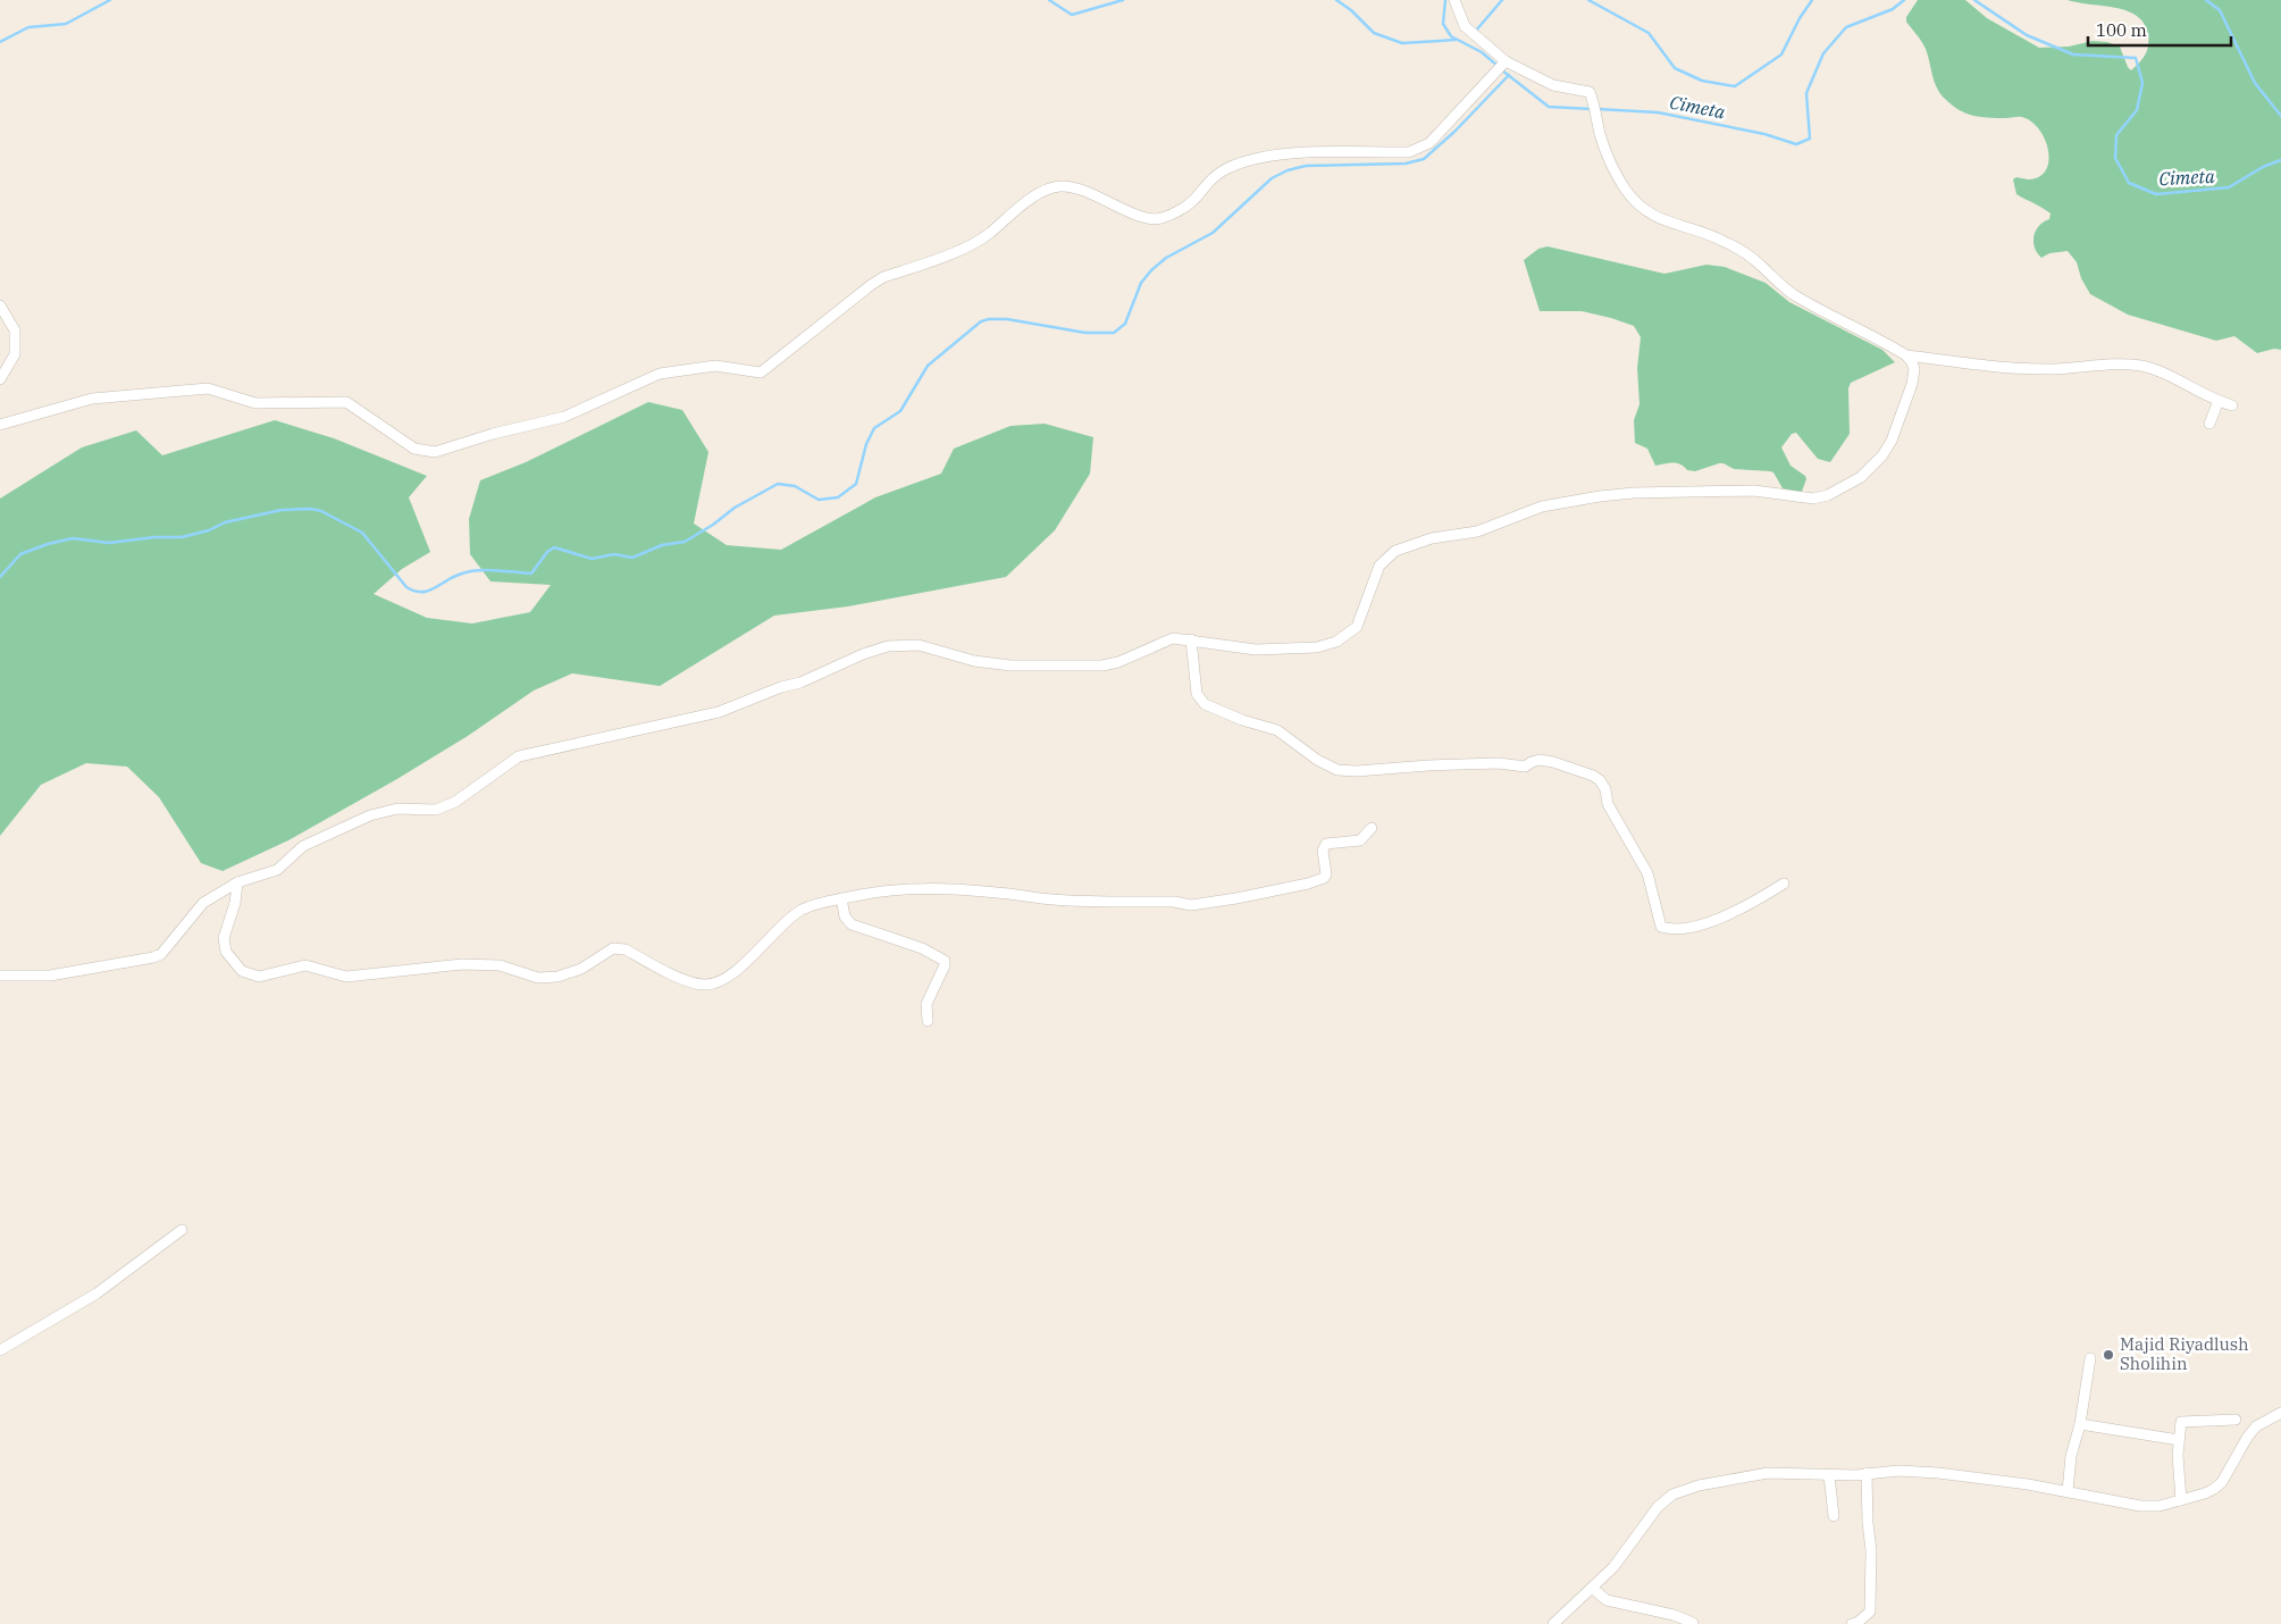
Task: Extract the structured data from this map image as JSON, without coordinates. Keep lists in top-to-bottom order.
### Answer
{
  "water": ["Cimeta"],
  "places": ["Majid Riyadlush Sholihin"],
  "scale_bar": "100 m"
}
